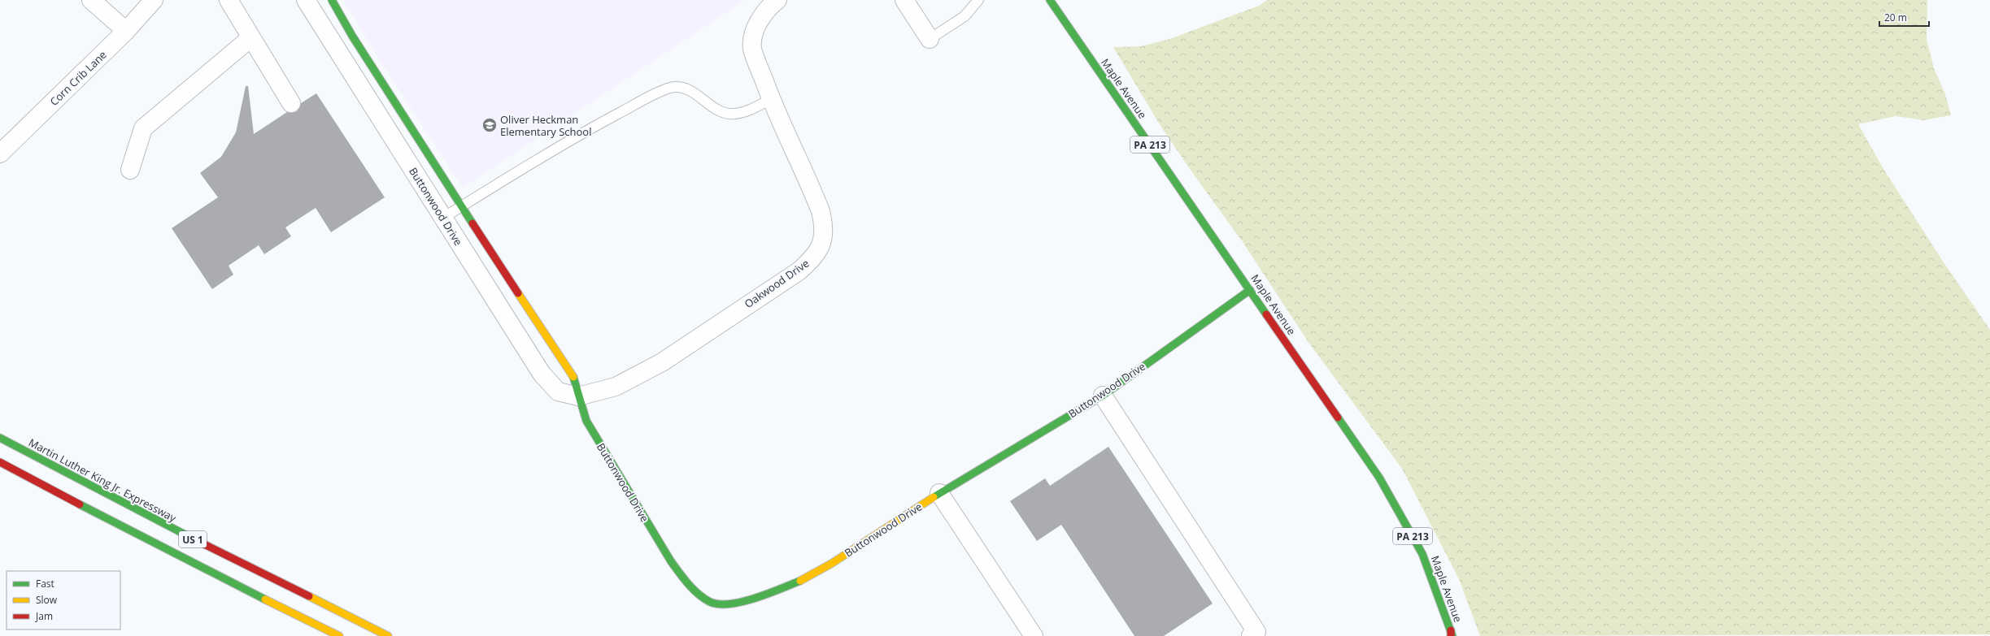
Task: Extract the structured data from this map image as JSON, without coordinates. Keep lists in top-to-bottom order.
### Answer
{
  "streets": {
    "main road": [
      "Maple Avenue",
      "PA 213",
      "Buttonwood Drive",
      "Martin Luther King Jr. Expressway",
      "US 1"
    ],
    "street": ["Corn Crib Lane", "Oakwood Drive"]
  },
  "crossings": [
    ["Maple Avenue", "Buttonwood Drive"],
    ["Buttonwood Drive", "Oakwood Drive"]
  ],
  "places": {
    "school or university": ["Oliver Heckman Elementary School"]
  },
  "legend": ["Fast", "Slow", "Jam"],
  "scale_bar": "20 m"
}
